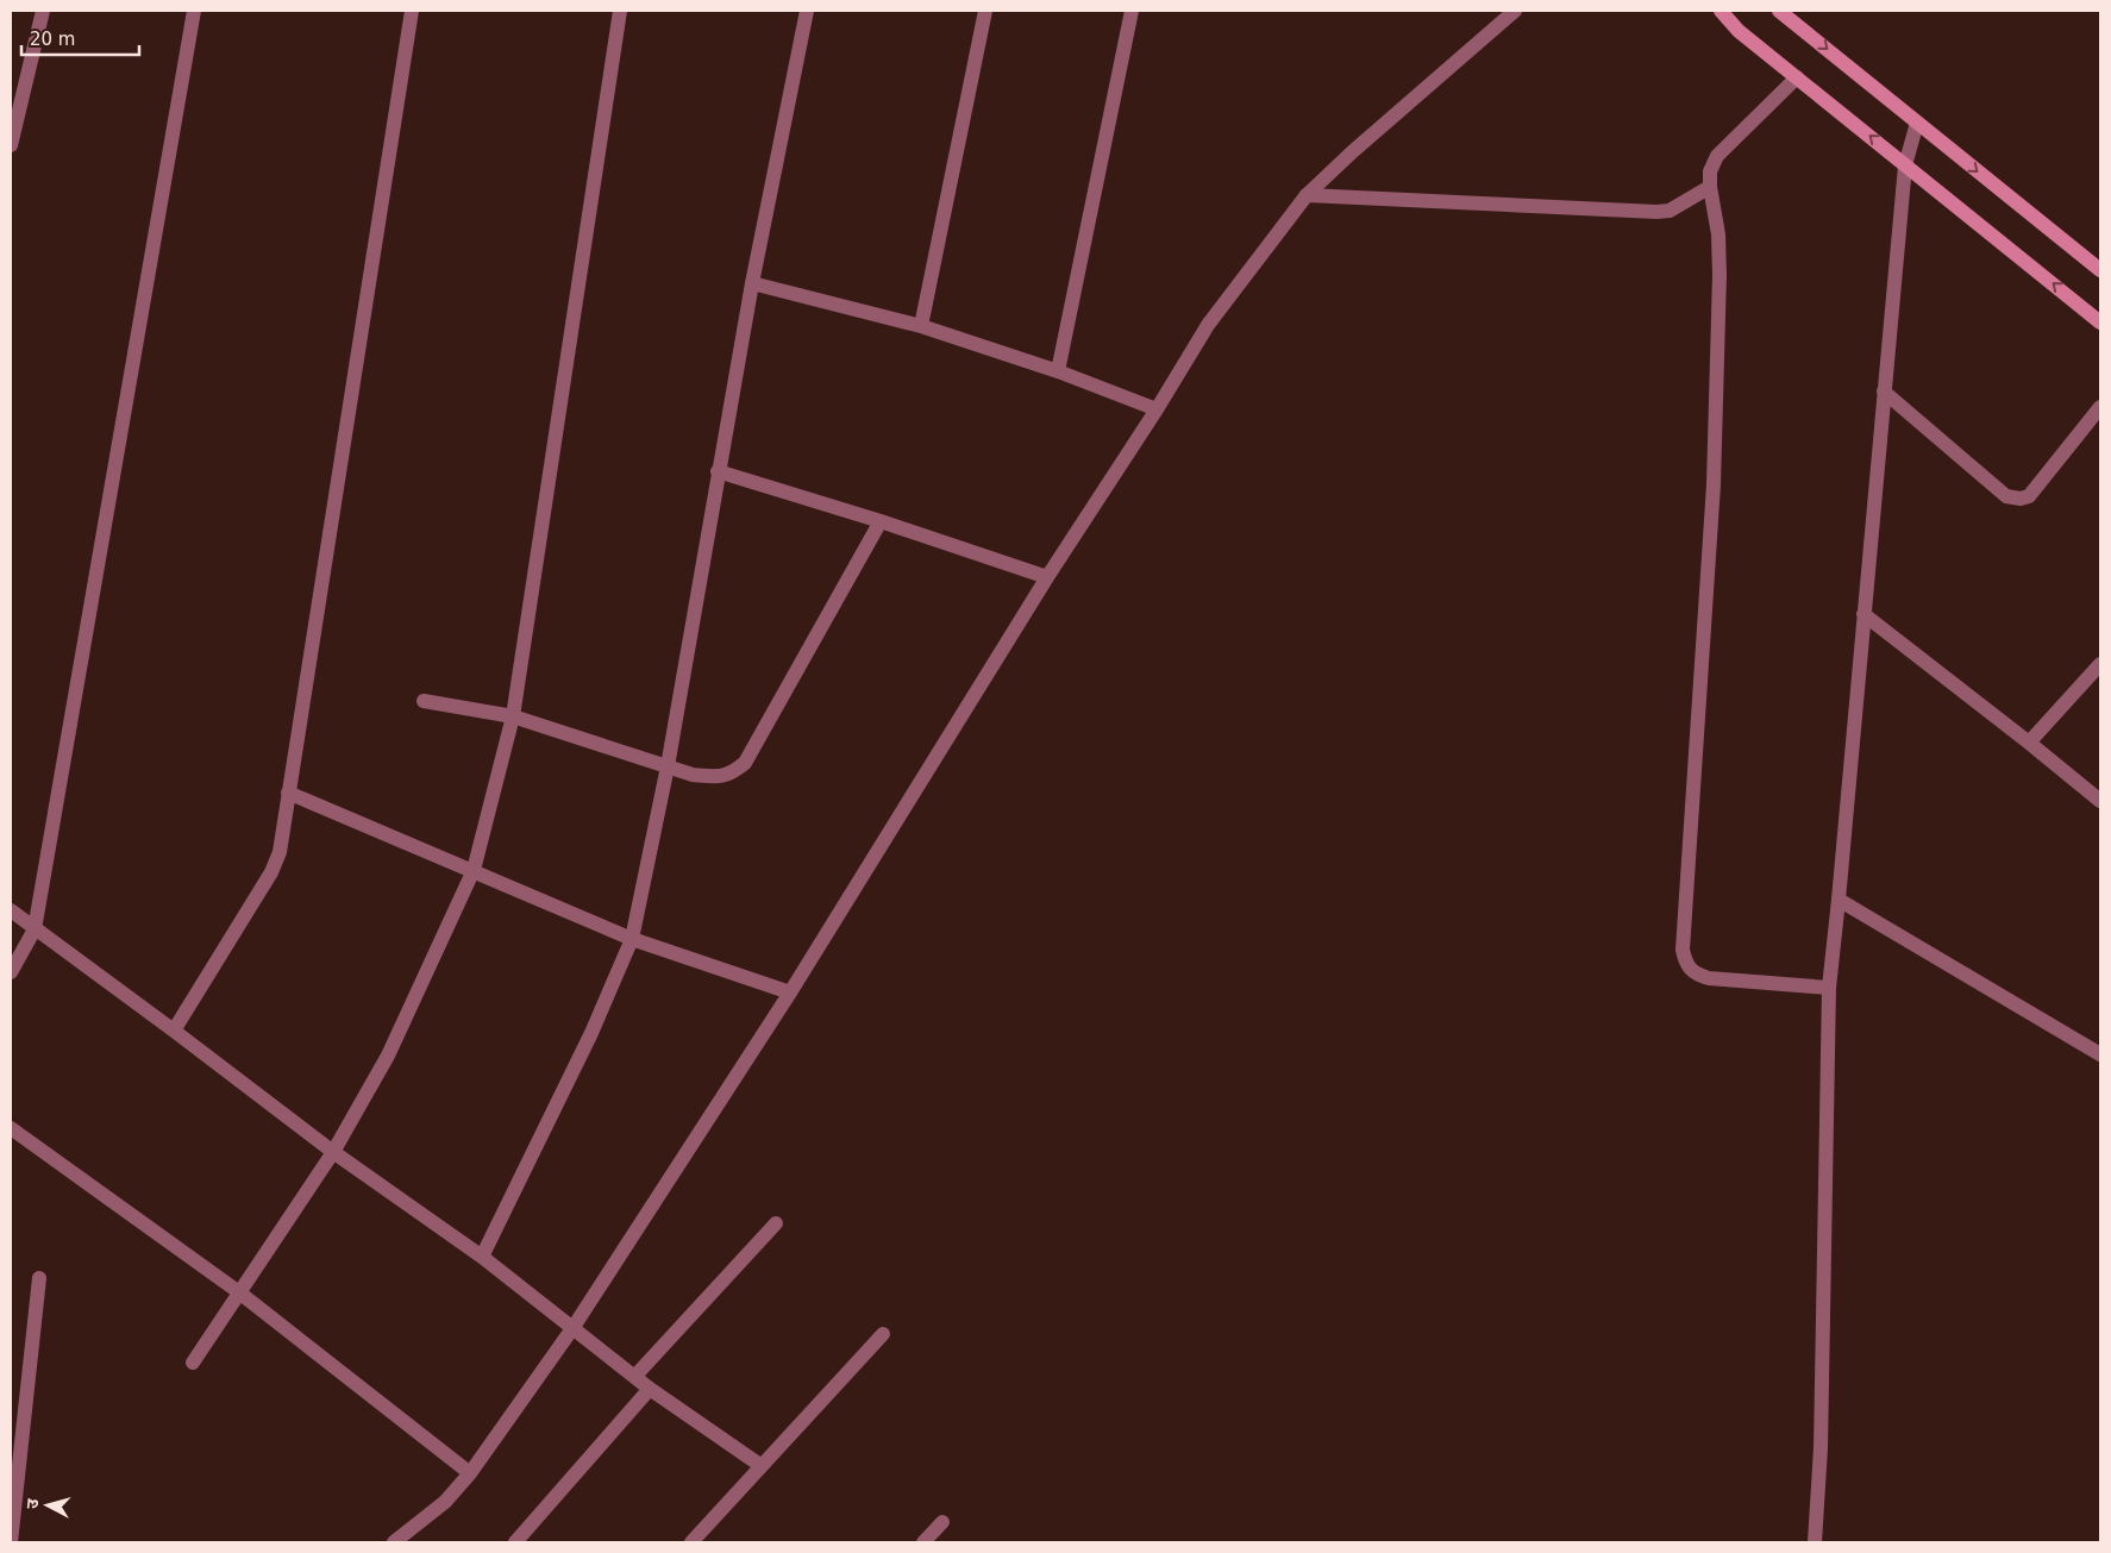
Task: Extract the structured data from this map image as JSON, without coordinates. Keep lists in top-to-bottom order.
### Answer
{
  "scale_bar": "20 m",
  "north": "left"
}
